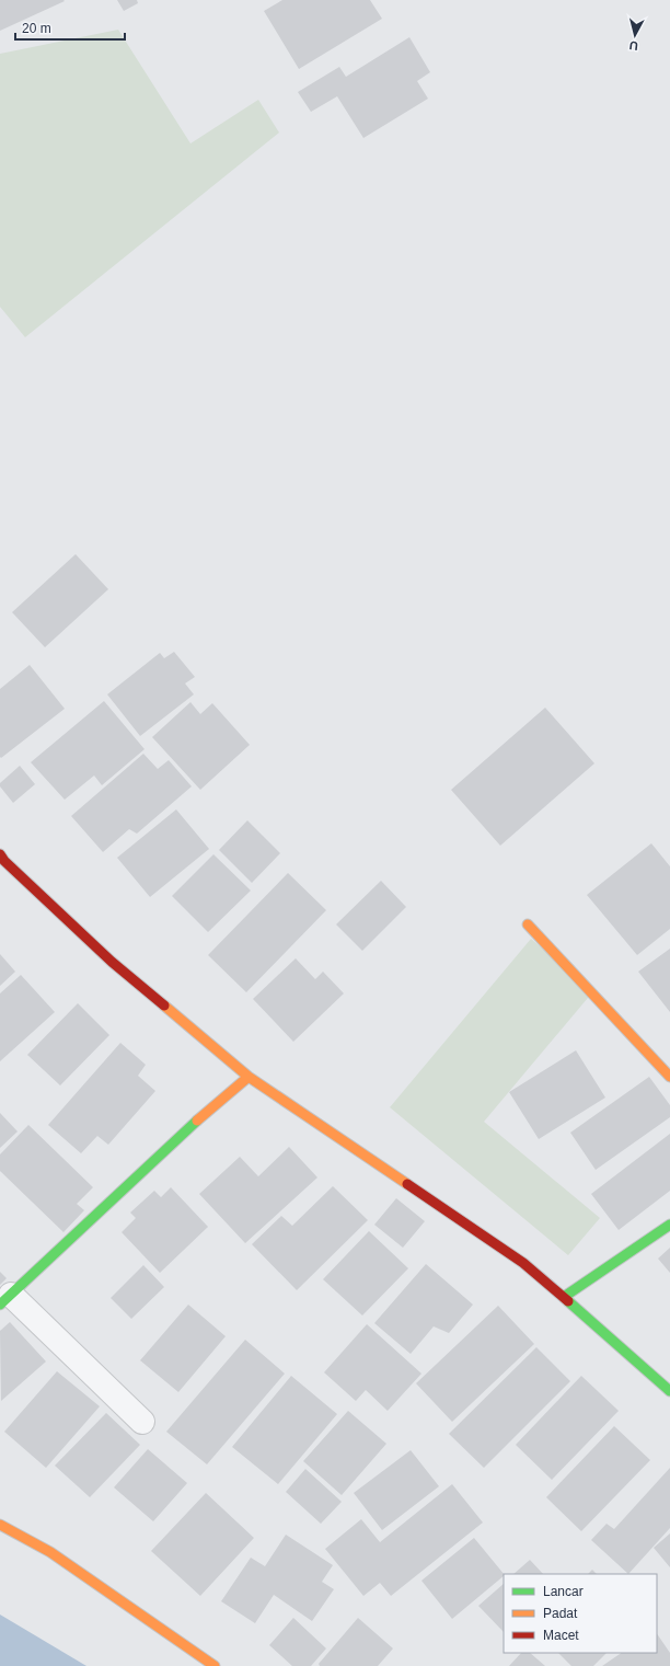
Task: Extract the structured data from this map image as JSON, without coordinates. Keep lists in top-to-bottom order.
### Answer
{
  "legend": ["Lancar", "Padat", "Macet"],
  "scale_bar": "20 m",
  "north": "bottom"
}
